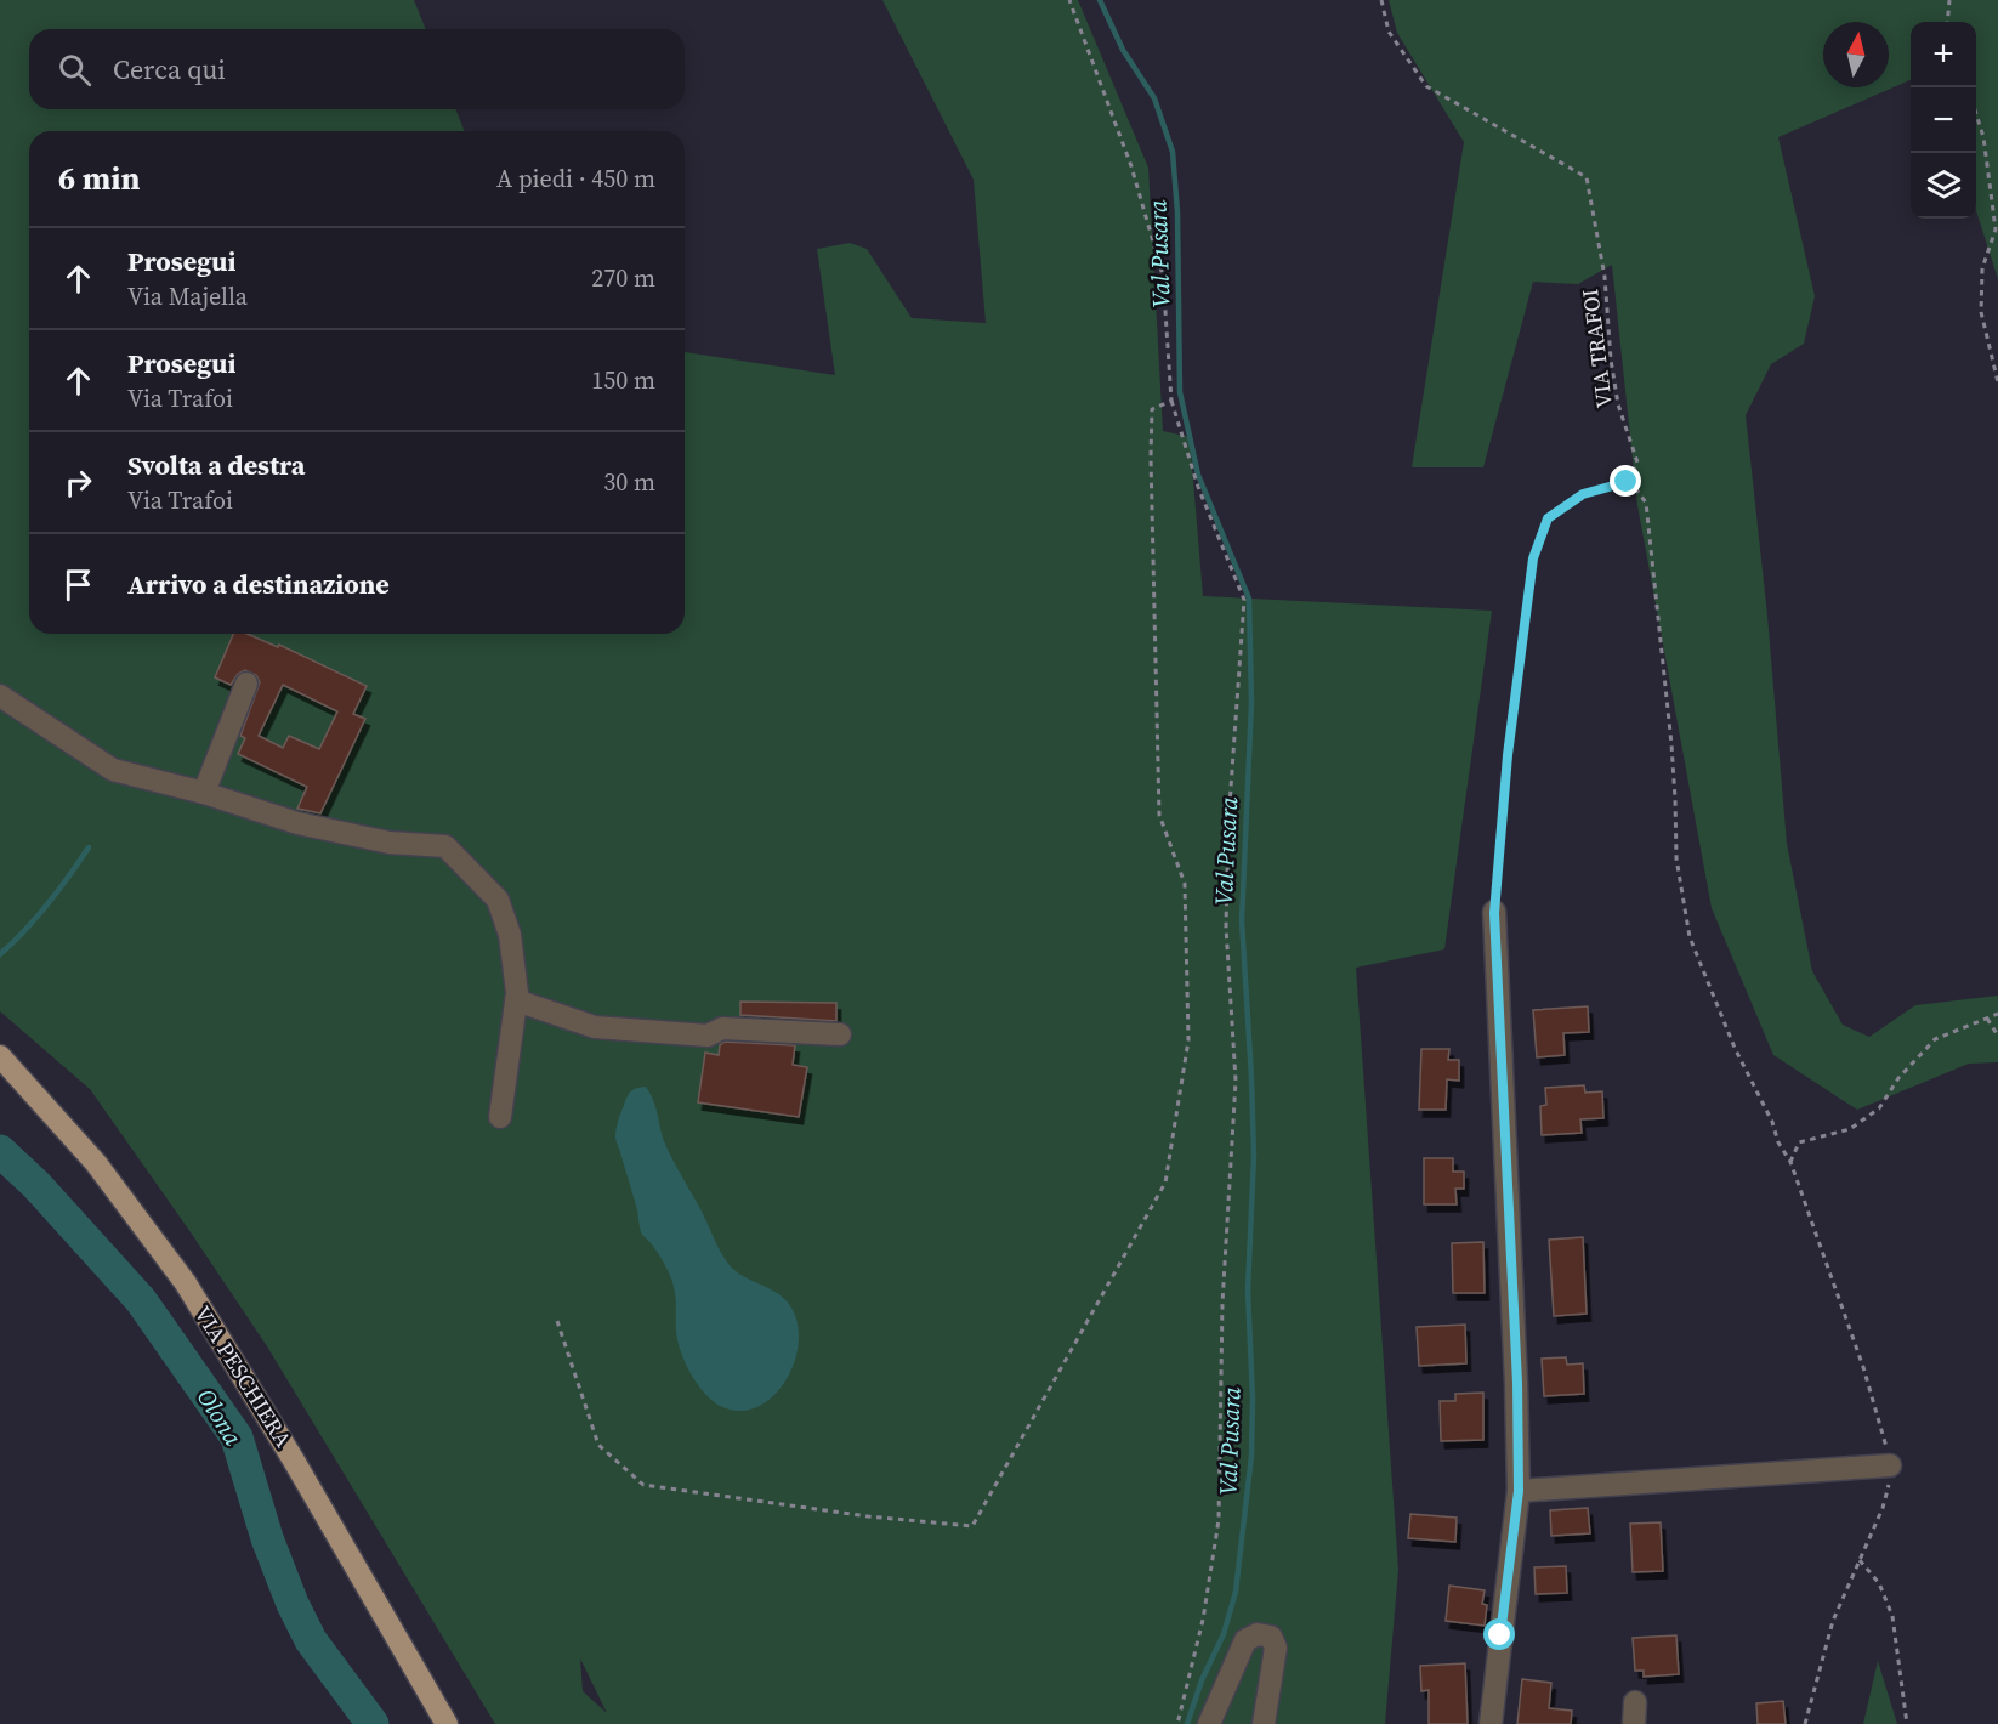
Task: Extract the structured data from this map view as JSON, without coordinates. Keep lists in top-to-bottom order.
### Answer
{
  "streets": {
    "main road": ["VIA PESCHIERA"],
    "path": ["VIA TRAFOI"]
  },
  "water": ["Val Pusara", "Olona"],
  "north": "top",
  "page": {
    "map_buttons": ["+", "−"],
    "search": "Cerca qui",
    "heading": ["6 min", "A piedi · 450 m"],
    "list": [
      ["Prosegui", "Via Majella", "270 m"],
      ["Prosegui", "Via Trafoi", "150 m"],
      ["Svolta a destra", "Via Trafoi", "30 m"],
      "Arrivo a destinazione"
    ]
  }
}
